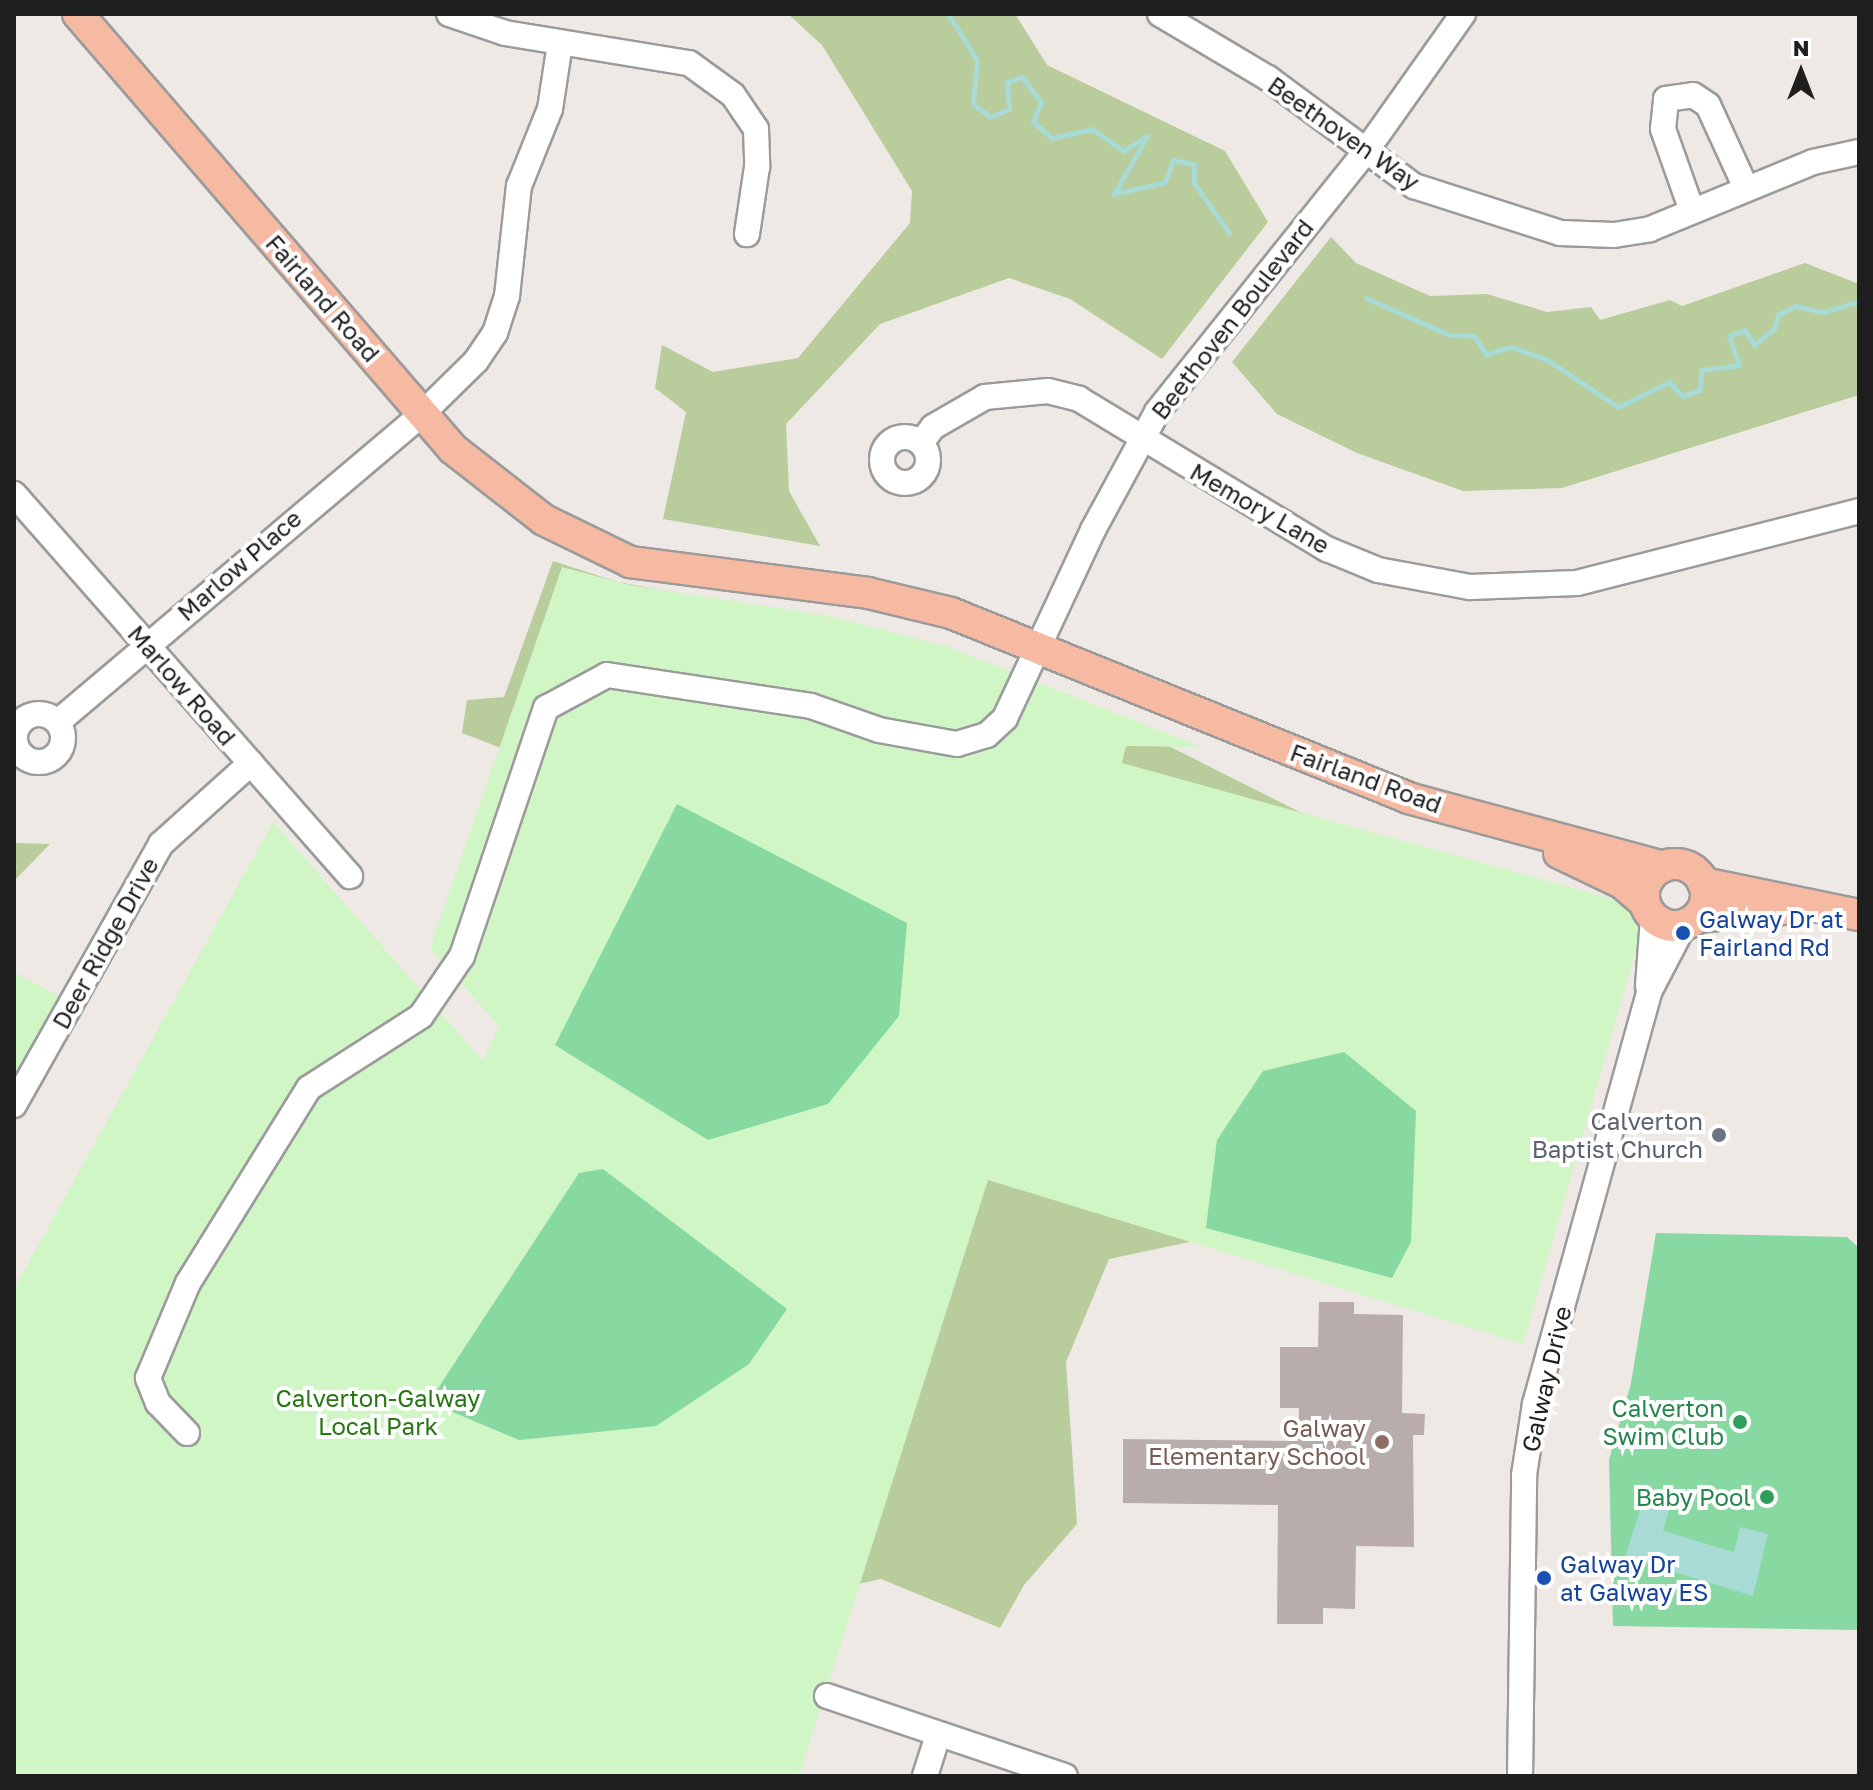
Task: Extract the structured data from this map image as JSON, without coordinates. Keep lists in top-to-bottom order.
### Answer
{
  "streets": {
    "main road": ["Fairland Road"],
    "street": [
      "Beethoven Way",
      "Beethoven Boulevard",
      "Memory Lane",
      "Marlow Place",
      "Marlow Road",
      "Deer Ridge Drive",
      "Galway Drive"
    ]
  },
  "crossings": [
    ["Beethoven Way", "Beethoven Boulevard"],
    ["Fairland Road", "Beethoven Boulevard"],
    ["Fairland Road", "Marlow Place"],
    ["Fairland Road", "Galway Drive"],
    ["Beethoven Boulevard", "Memory Lane"],
    ["Marlow Place", "Marlow Road"],
    ["Marlow Road", "Deer Ridge Drive"]
  ],
  "parks": ["Calverton-Galway Local Park"],
  "places": [
    "Galway Dr at Fairland Rd",
    "Calverton Baptist Church",
    "Calverton Swim Club",
    "Galway Elementary School",
    "Baby Pool",
    "Galway Dr at Galway ES"
  ],
  "north": "top"
}
